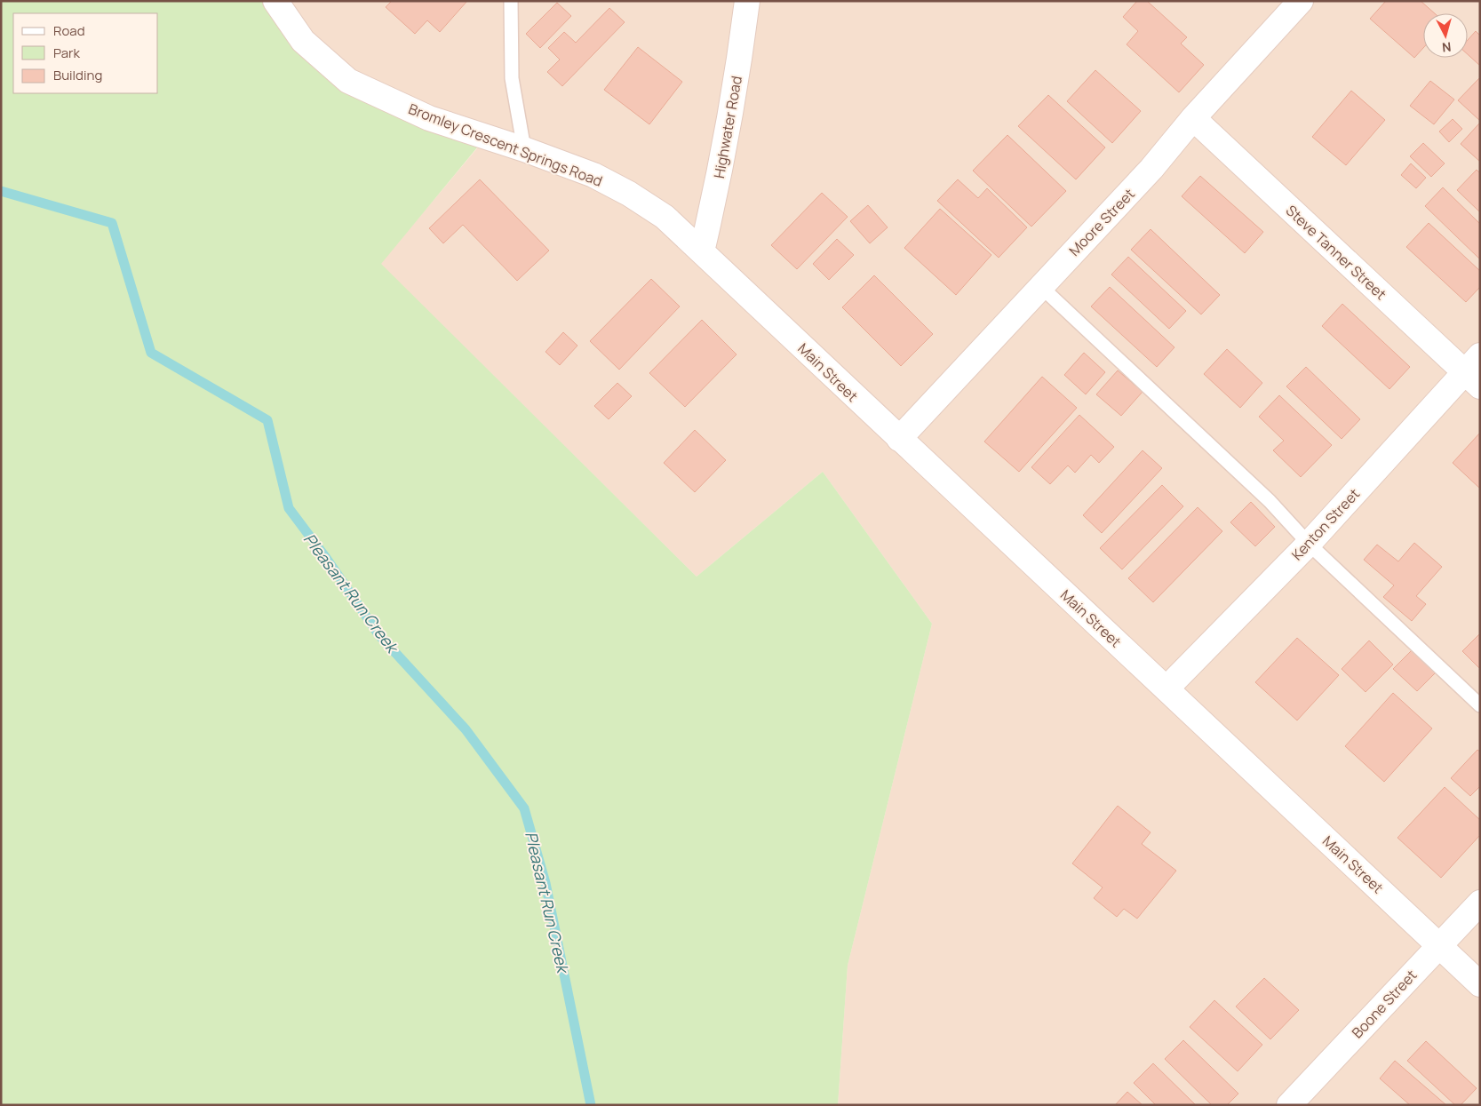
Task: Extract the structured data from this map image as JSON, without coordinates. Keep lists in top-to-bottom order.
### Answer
{
  "streets": {
    "street": [
      "Highwater Road",
      "Bromley Crescent Springs Road",
      "Moore Street",
      "Steve Tanner Street",
      "Main Street",
      "Kenton Street",
      "Boone Street"
    ]
  },
  "crossings": [
    ["Highwater Road", "Bromley Crescent Springs Road"],
    ["Highwater Road", "Main Street"],
    ["Bromley Crescent Springs Road", "Main Street"],
    ["Moore Street", "Steve Tanner Street"],
    ["Moore Street", "Main Street"],
    ["Steve Tanner Street", "Kenton Street"],
    ["Main Street", "Kenton Street"],
    ["Main Street", "Boone Street"]
  ],
  "water": ["Pleasant Run Creek"],
  "legend": ["Road", "Park", "Building"],
  "north": "bottom"
}
